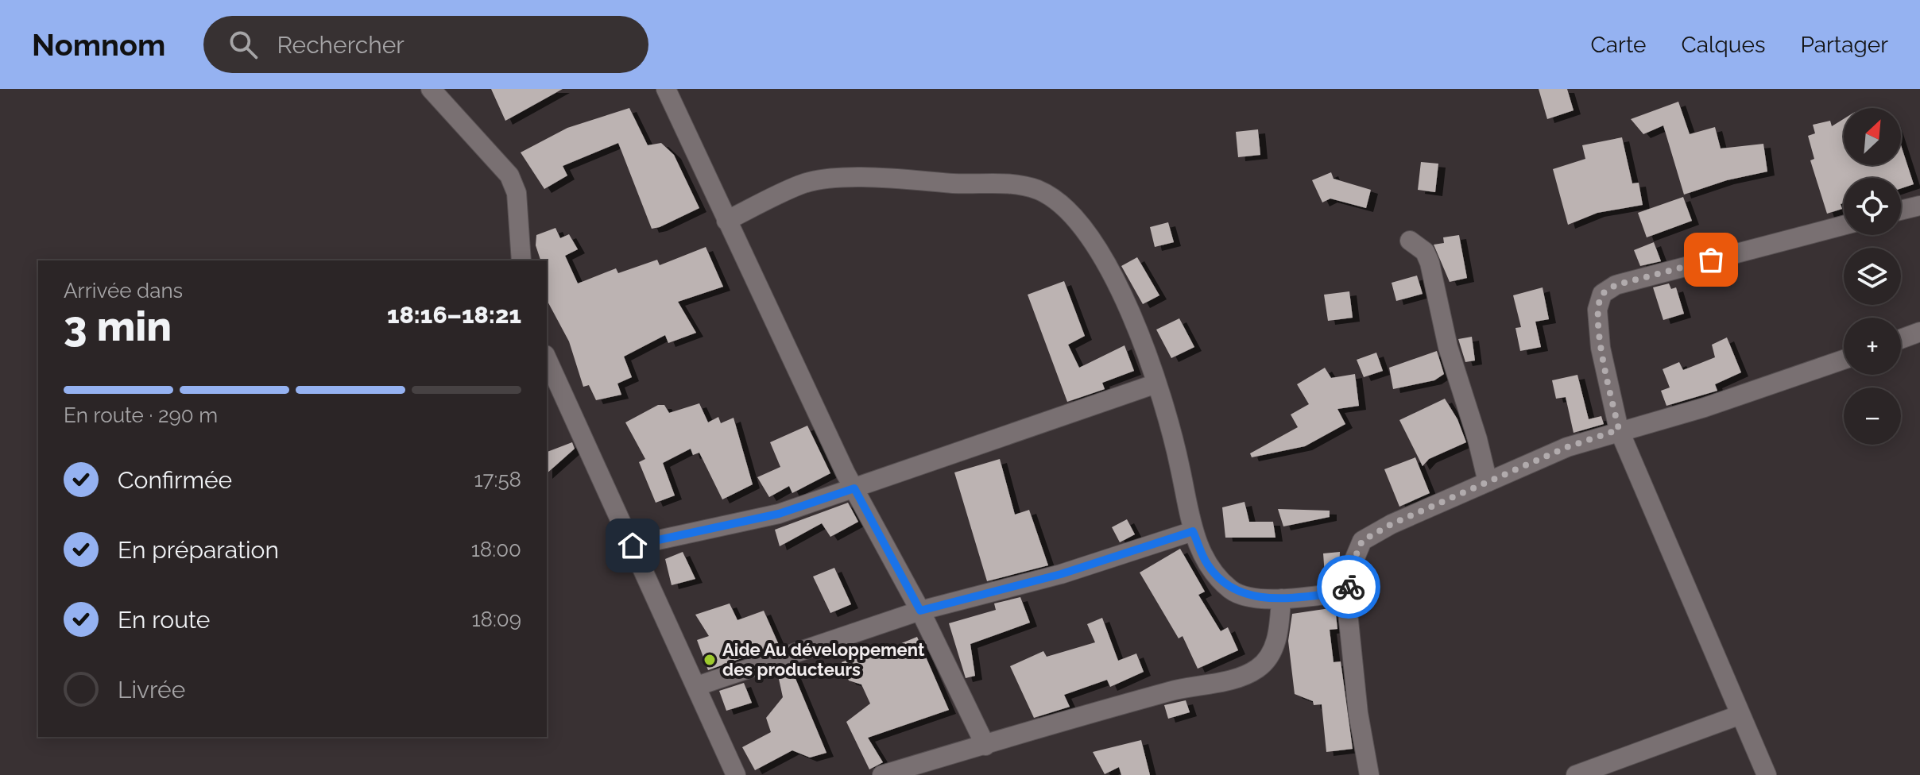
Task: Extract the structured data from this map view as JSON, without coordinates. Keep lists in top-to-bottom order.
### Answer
{
  "places": ["Aide Au développement des producteurs"],
  "north": "top right",
  "page": {
    "header": "Nomnom",
    "search": "Rechercher",
    "nav": ["Carte", "Calques", "Partager"],
    "map_buttons": ["+", "−"],
    "heading": ["3 min", "Arrivée dans", "18:16–18:21"],
    "bar": "En route · 290 m",
    "list": [
      ["Confirmée", "17:58"],
      ["En préparation", "18:00"],
      ["En route", "18:09"],
      "Livrée"
    ]
  }
}
